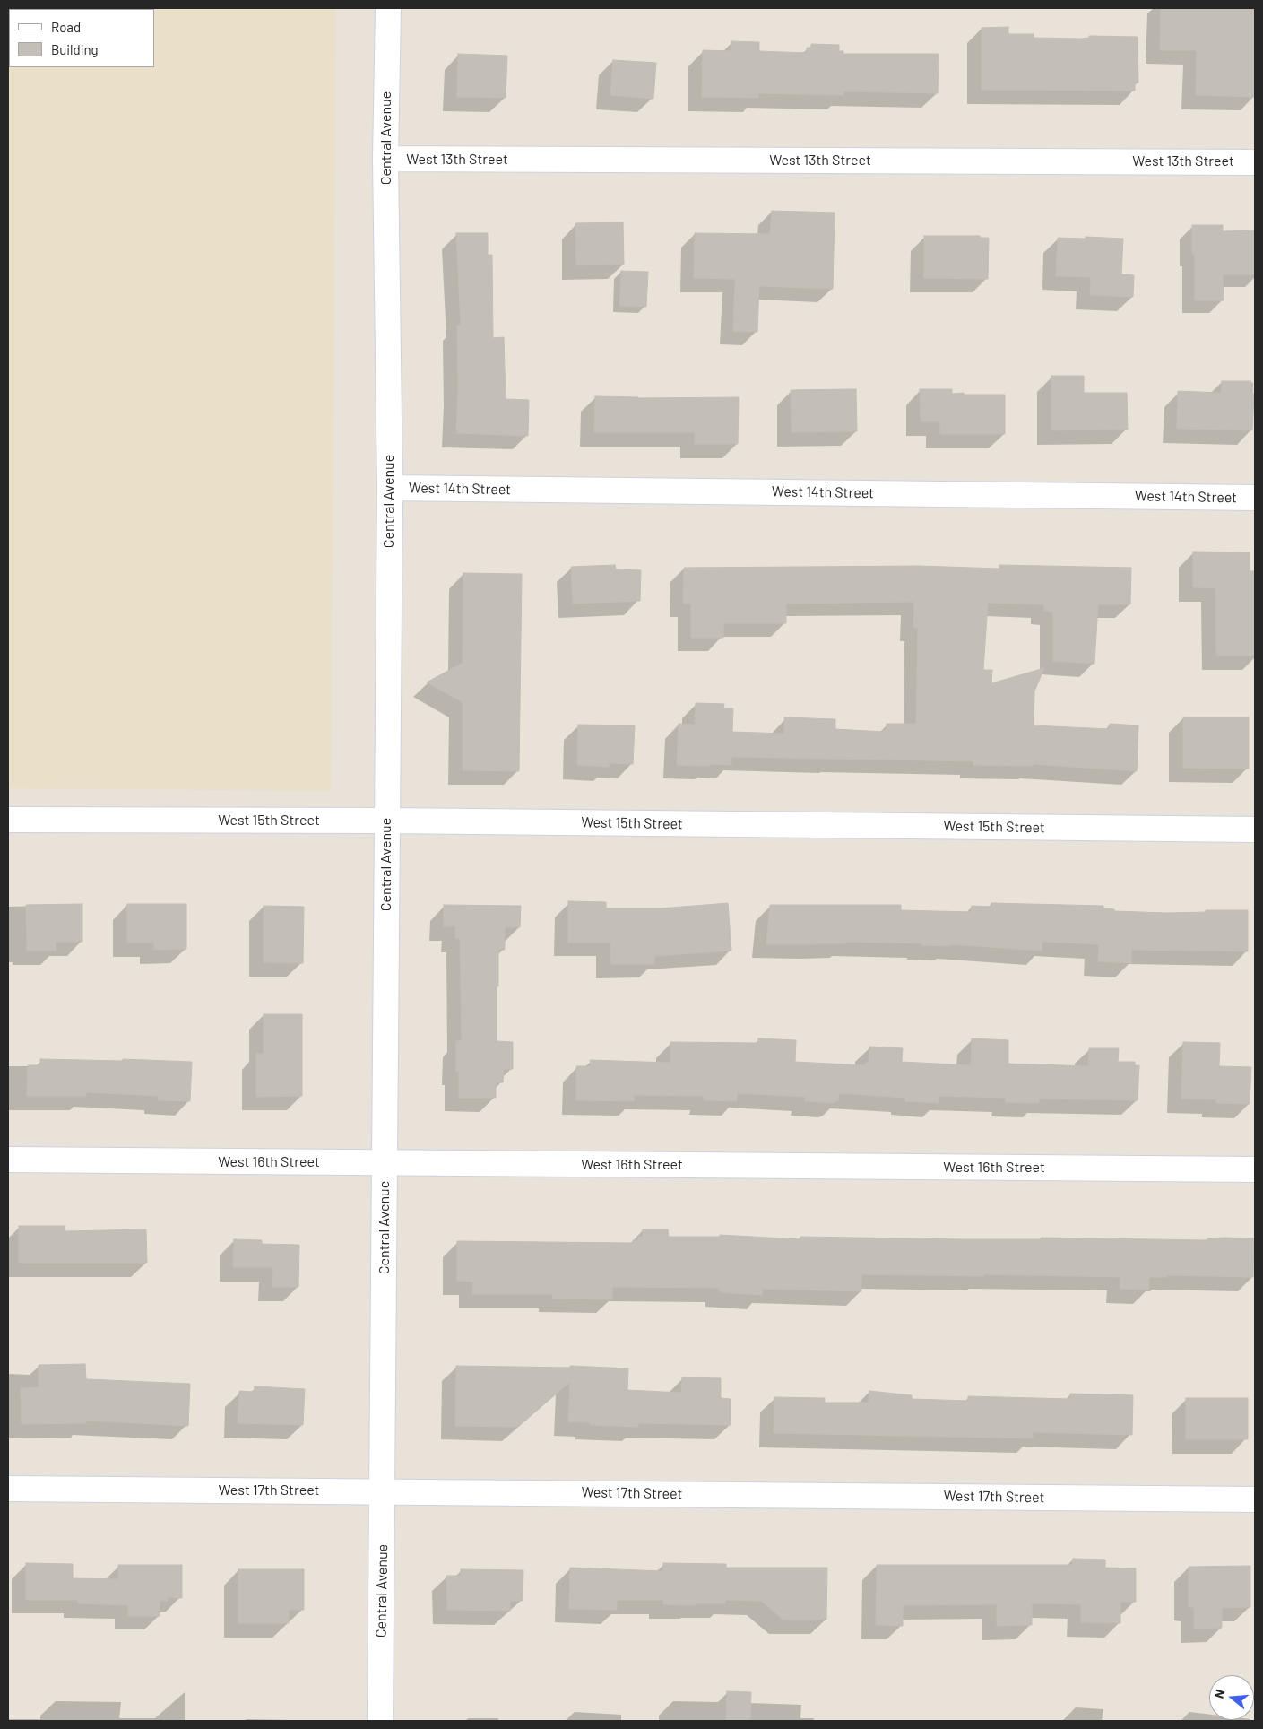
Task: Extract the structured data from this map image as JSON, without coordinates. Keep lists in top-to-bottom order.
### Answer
{
  "streets": {
    "street": [
      "Central Avenue",
      "West 13th Street",
      "West 14th Street",
      "West 15th Street",
      "West 16th Street",
      "West 17th Street"
    ]
  },
  "crossings": [
    ["Central Avenue", "West 13th Street"],
    ["Central Avenue", "West 14th Street"],
    ["Central Avenue", "West 15th Street"],
    ["Central Avenue", "West 16th Street"],
    ["Central Avenue", "West 17th Street"]
  ],
  "legend": ["Road", "Building"],
  "north": "left"
}
